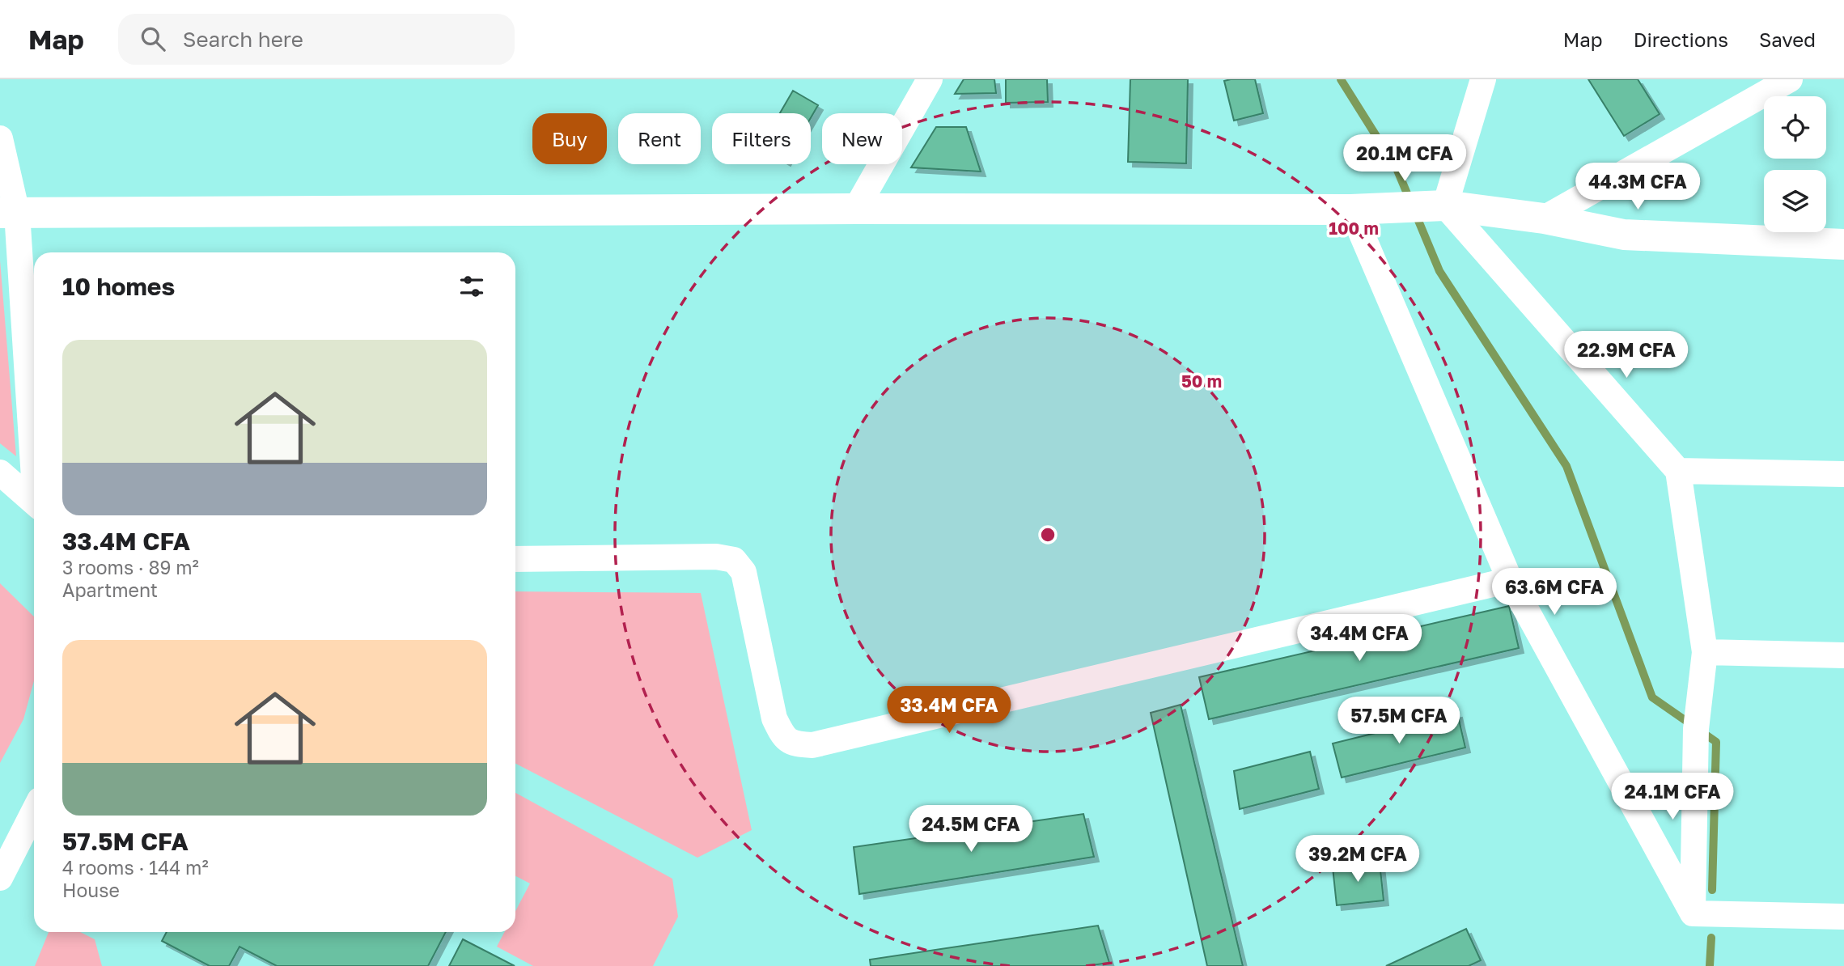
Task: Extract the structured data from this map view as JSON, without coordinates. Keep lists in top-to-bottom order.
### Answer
{
  "page": {
    "header": "Map",
    "search": "Search here",
    "nav": ["Map", "Directions", "Saved"],
    "chip": [
      "Buy",
      "Rent",
      "Filters",
      "New"
    ],
    "price": [
      "20.1M CFA",
      "44.3M CFA",
      "22.9M CFA",
      "63.6M CFA",
      "34.4M CFA",
      "33.4M CFA",
      "57.5M CFA",
      "24.1M CFA",
      "24.5M CFA",
      "39.2M CFA"
    ],
    "heading": "10 homes",
    "list": [
      {
        "name": "33.4M CFA",
        "note": "3 rooms · 89 m² · Apartment"
      },
      {
        "name": "57.5M CFA",
        "note": "4 rooms · 144 m² · House"
      }
    ]
  },
  "rings": ["100 m", "50 m"]
}
